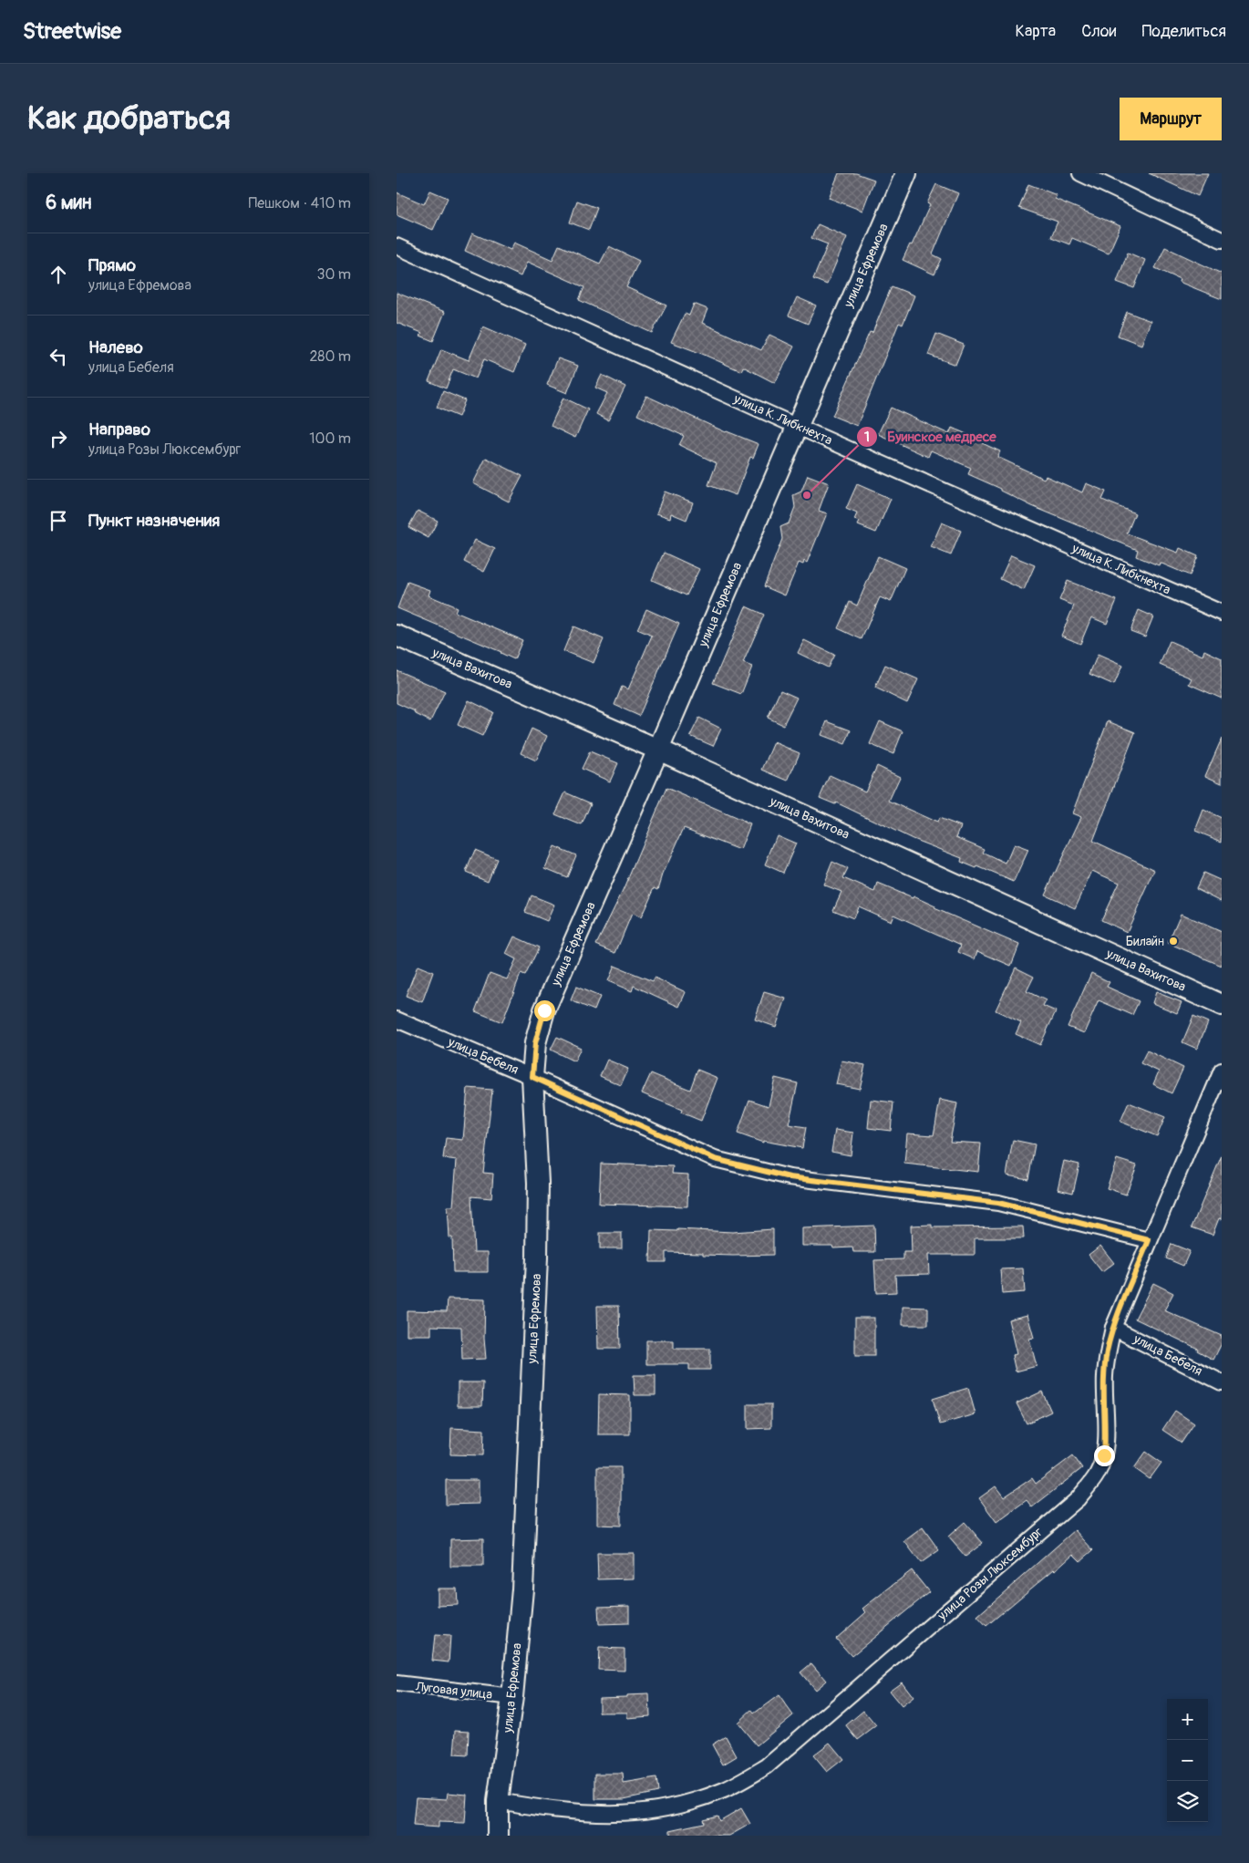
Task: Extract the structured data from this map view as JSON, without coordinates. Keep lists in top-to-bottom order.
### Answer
{
  "streets": {
    "main road": ["улица Ефремова", "улица Вахитова"],
    "street": [
      "улица К. Либкнехта",
      "улица Бебеля",
      "улица Розы Люксембург",
      "Луговая улица"
    ]
  },
  "crossings": [
    ["улица Ефремова", "улица К. Либкнехта"],
    ["улица Ефремова", "улица Вахитова"],
    ["улица Ефремова", "улица Бебеля"],
    ["улица Ефремова", "улица Розы Люксембург"],
    ["улица Ефремова", "Луговая улица"],
    ["улица Бебеля", "улица Розы Люксембург"]
  ],
  "places": ["Буинское медресе", "Билайн"],
  "page": {
    "header": "Streetwise",
    "nav": ["Карта", "Слои", "Поделиться"],
    "buttons": "Маршрут",
    "title": "Как добраться",
    "heading": ["6 мин", "Пешком · 410 m"],
    "list": [
      ["Прямо", "улица Ефремова", "30 m"],
      ["Налево", "улица Бебеля", "280 m"],
      ["Направо", "улица Розы Люксембург", "100 m"],
      "Пункт назначения"
    ],
    "map_buttons": ["+", "−"]
  }
}
